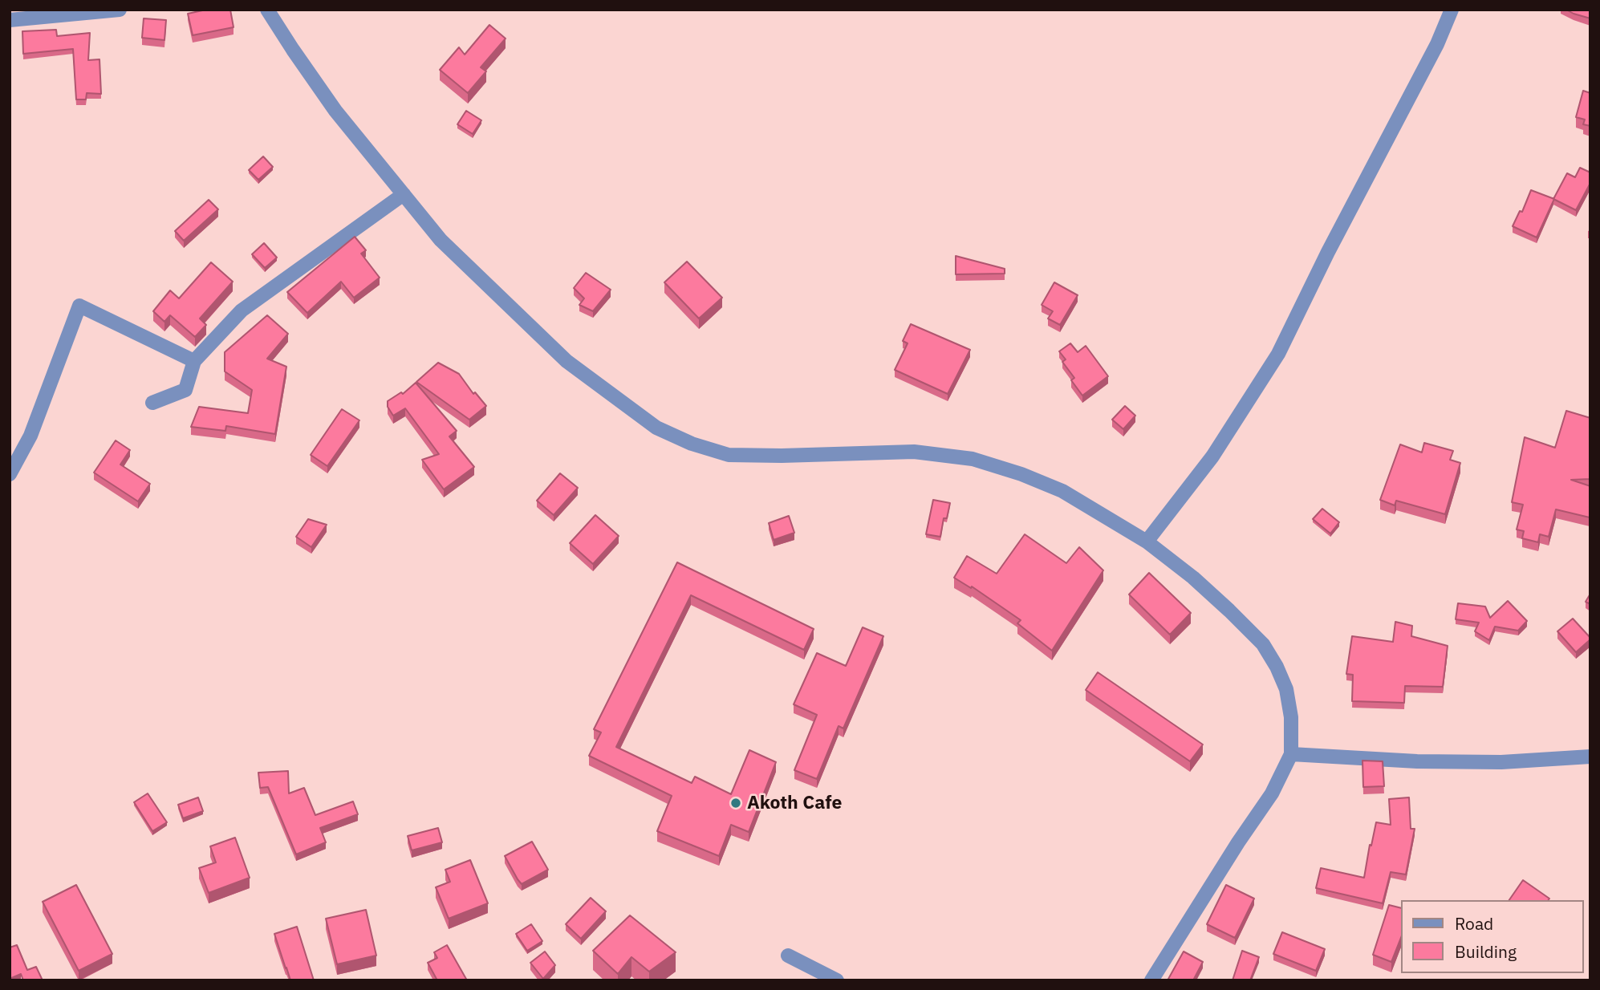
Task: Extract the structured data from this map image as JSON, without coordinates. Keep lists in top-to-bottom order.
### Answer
{
  "places": ["Akoth Cafe"],
  "legend": ["Road", "Building"]
}
